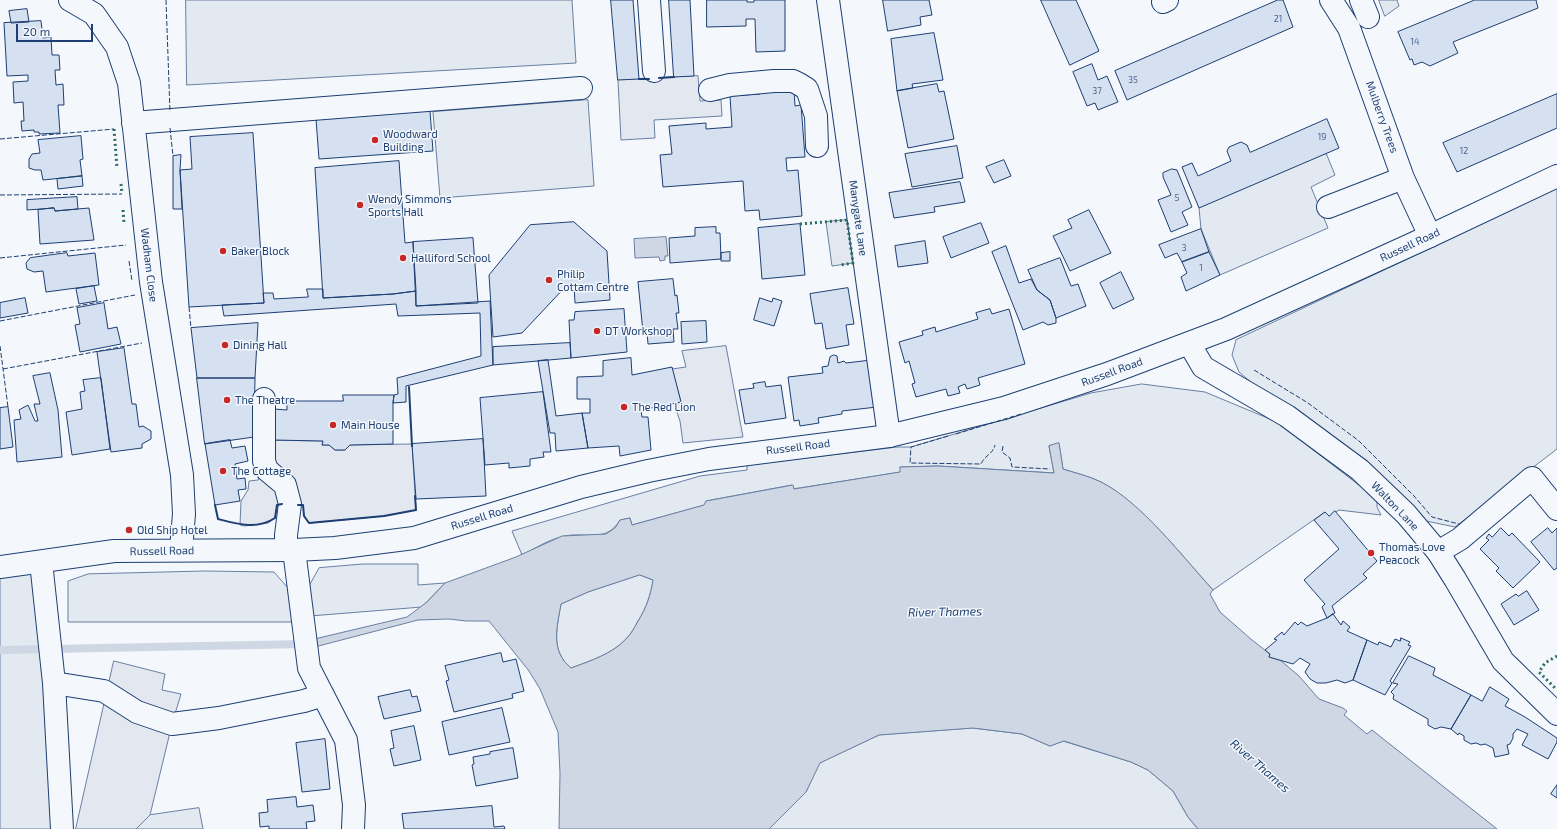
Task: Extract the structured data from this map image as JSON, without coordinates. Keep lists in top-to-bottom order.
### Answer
{
  "streets": {
    "main road": [
      "Mulberry Trees",
      "Manygate Lane",
      "Russell Road",
      "Wadham Close",
      "Walton Lane"
    ]
  },
  "crossings": [
    ["Mulberry Trees", "Russell Road"],
    ["Manygate Lane", "Russell Road"],
    ["Russell Road", "Wadham Close"],
    ["Russell Road", "Walton Lane"]
  ],
  "water": ["River Thames"],
  "places": [
    "Woodward Building",
    "Wendy Simmons Sports Hall",
    "Baker Block",
    "Halliford School",
    "Philip Cottam Centre",
    "DT Workshop",
    "Dining Hall",
    "The Theatre",
    "The Red Lion",
    "Main House",
    "The Cottage",
    "Old Ship Hotel",
    "Thomas Love Peacock"
  ],
  "house_numbers": [
    "21",
    "14",
    "35",
    "37",
    "19",
    "12",
    "5",
    "3",
    "1"
  ],
  "scale_bar": "20 m"
}
